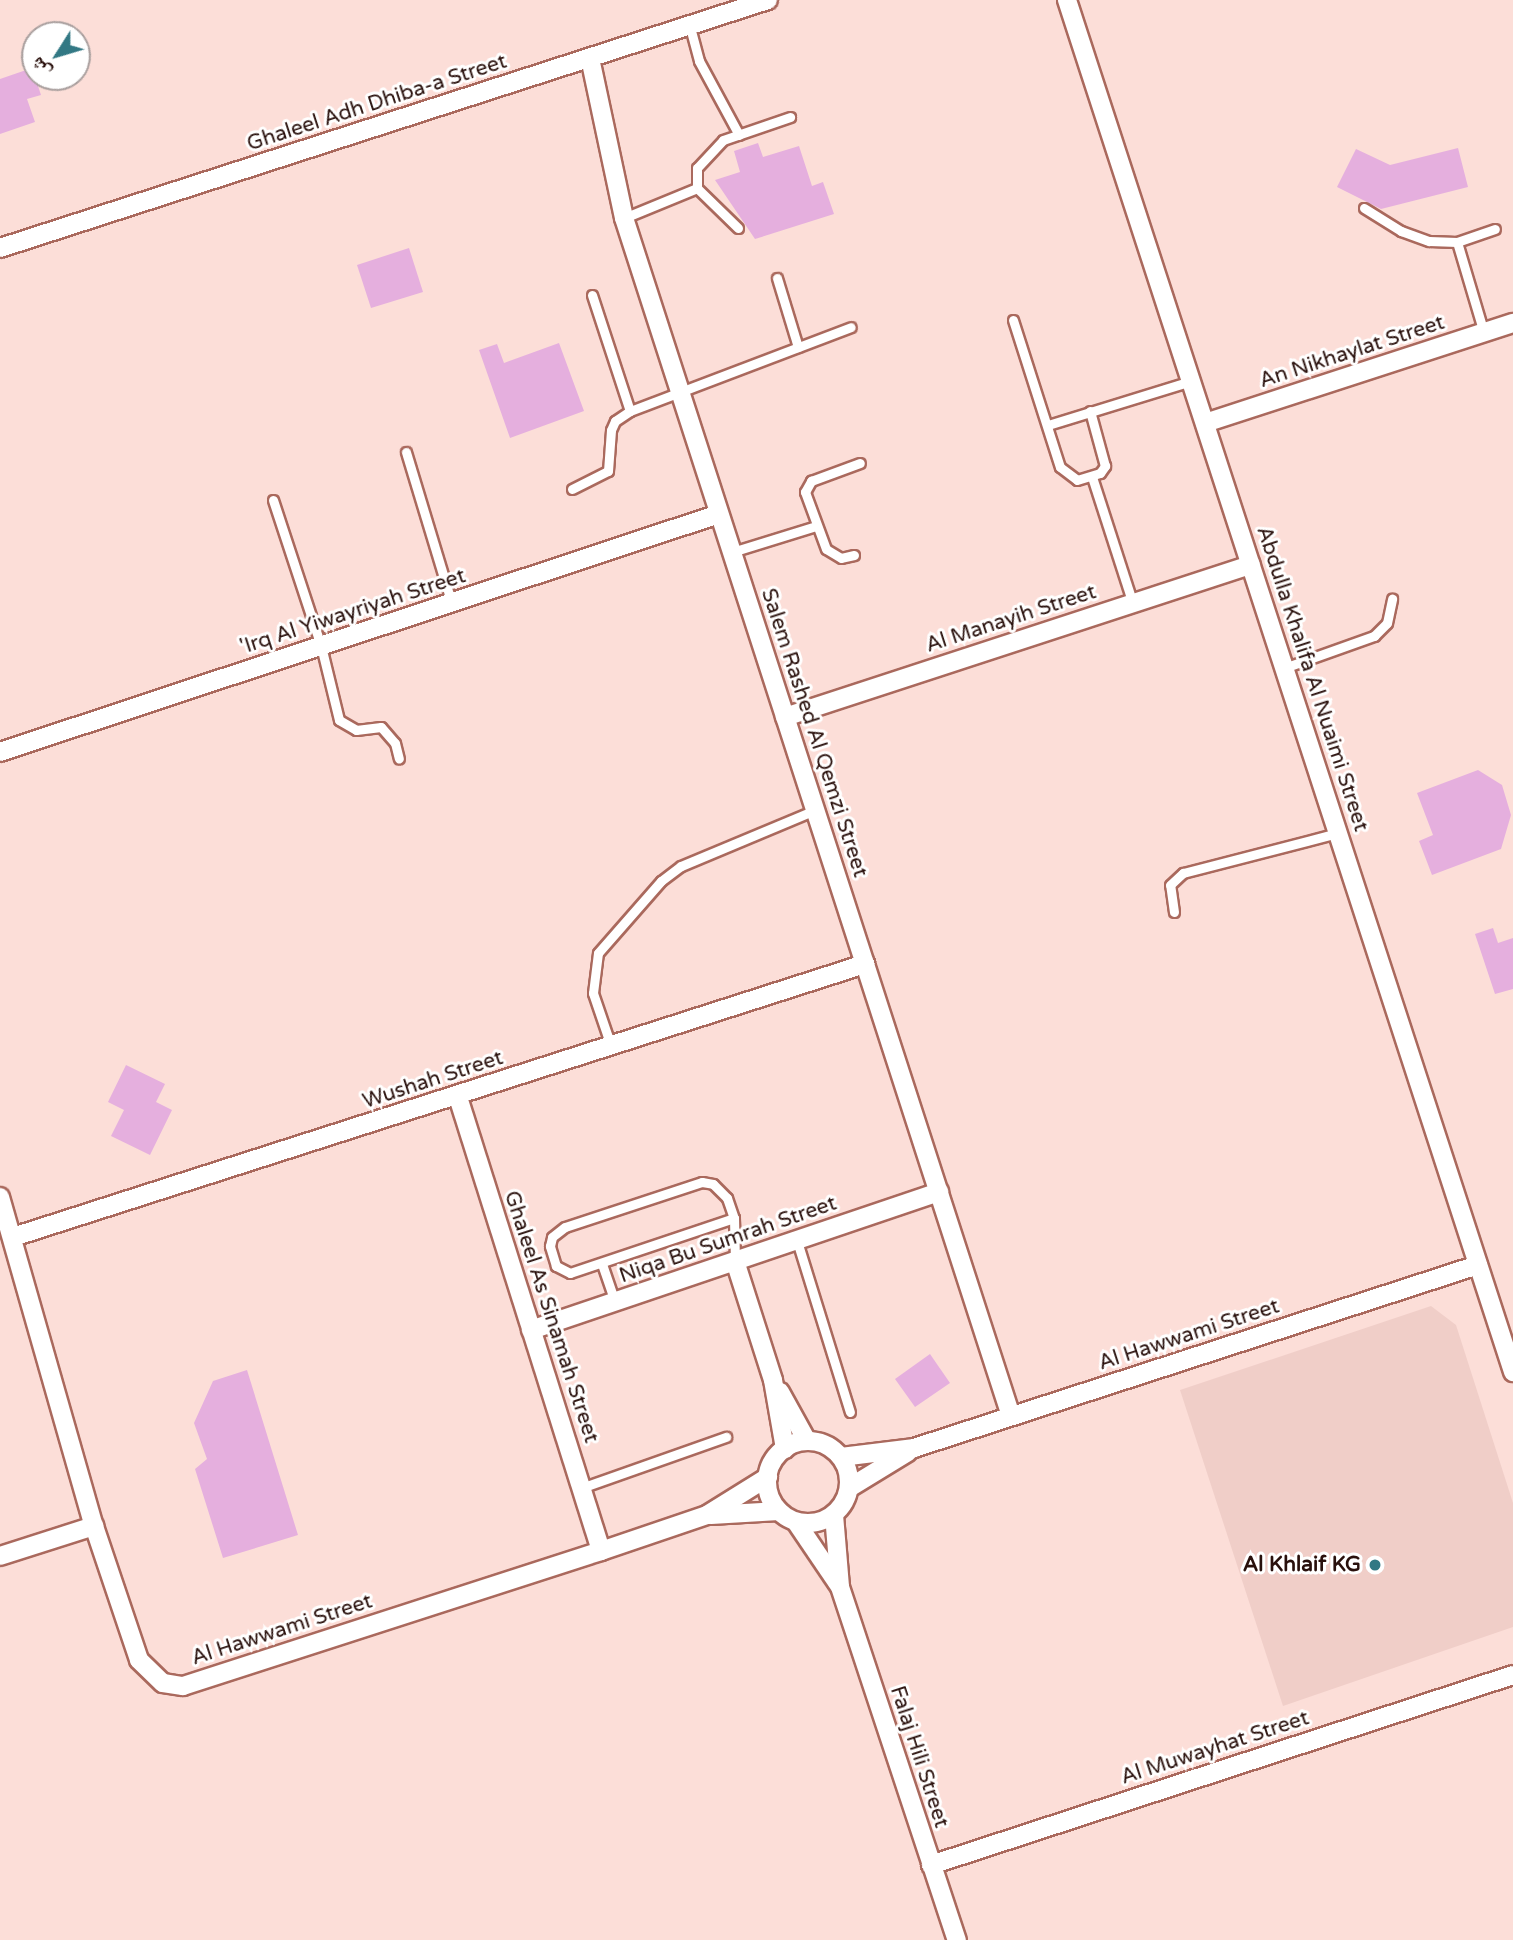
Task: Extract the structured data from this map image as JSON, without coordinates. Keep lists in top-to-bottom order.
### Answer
{
  "streets": {
    "street": [
      "Ghaleel Adh Dhiba-a Street",
      "An Nikhaylat Street",
      "'Irq Al Yiwayriyah Street",
      "Al Manayih Street",
      "Abdulla Khalifa Al Nuaimi Street",
      "Salem Rashed Al Qemzi Street",
      "Wushah Street",
      "Niqa Bu Sumrah Street",
      "Ghaleel As Sinamah Street",
      "Al Hawwami Street",
      "Al Muwayhat Street",
      "Falaj Hili Street"
    ]
  },
  "crossings": [
    ["Ghaleel Adh Dhiba-a Street", "Salem Rashed Al Qemzi Street"],
    ["An Nikhaylat Street", "Abdulla Khalifa Al Nuaimi Street"],
    ["'Irq Al Yiwayriyah Street", "Salem Rashed Al Qemzi Street"],
    ["Al Manayih Street", "Abdulla Khalifa Al Nuaimi Street"],
    ["Al Manayih Street", "Salem Rashed Al Qemzi Street"],
    ["Abdulla Khalifa Al Nuaimi Street", "Al Hawwami Street"],
    ["Salem Rashed Al Qemzi Street", "Wushah Street"],
    ["Salem Rashed Al Qemzi Street", "Niqa Bu Sumrah Street"],
    ["Salem Rashed Al Qemzi Street", "Al Hawwami Street"],
    ["Wushah Street", "Ghaleel As Sinamah Street"],
    ["Wushah Street", "Al Hawwami Street"],
    ["Niqa Bu Sumrah Street", "Ghaleel As Sinamah Street"],
    ["Ghaleel As Sinamah Street", "Al Hawwami Street"],
    ["Al Hawwami Street", "Falaj Hili Street"],
    ["Al Muwayhat Street", "Falaj Hili Street"]
  ],
  "places": ["Al Khlaif KG"],
  "north": "bottom left"
}
